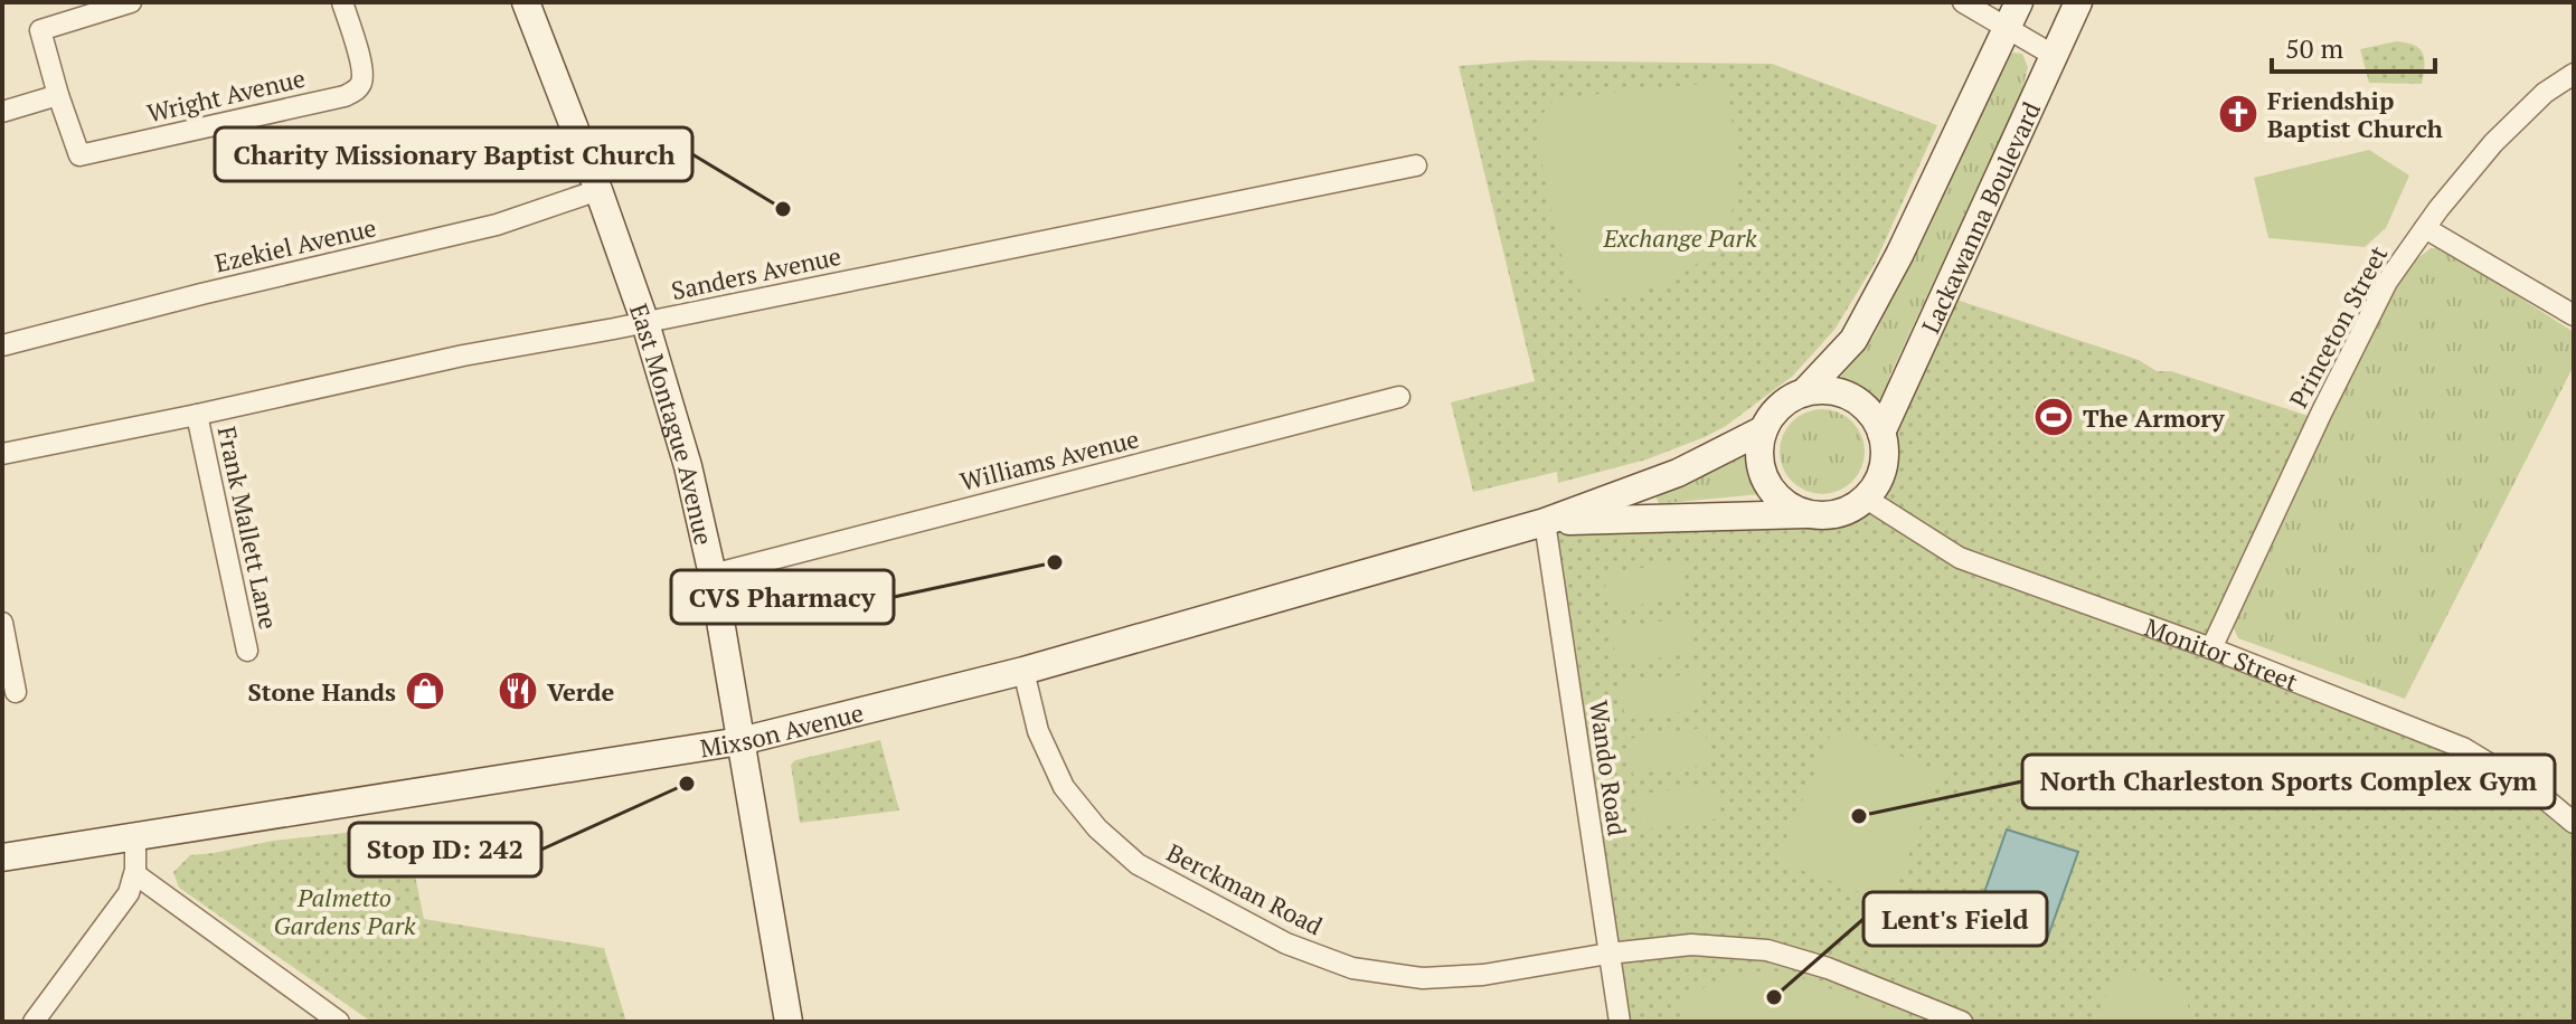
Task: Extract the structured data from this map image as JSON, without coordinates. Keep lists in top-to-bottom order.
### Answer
{
  "streets": {
    "street": [
      "Wright Avenue",
      "Lackawanna Boulevard",
      "Ezekiel Avenue",
      "Sanders Avenue",
      "Princeton Street",
      "East Montague Avenue",
      "Williams Avenue",
      "Frank Mallett Lane",
      "Monitor Street",
      "Mixson Avenue",
      "Wando Road",
      "Berckman Road"
    ]
  },
  "crossings": [
    ["Lackawanna Boulevard", "Monitor Street"],
    ["Ezekiel Avenue", "East Montague Avenue"],
    ["Sanders Avenue", "East Montague Avenue"],
    ["Sanders Avenue", "Frank Mallett Lane"],
    ["Princeton Street", "Monitor Street"],
    ["East Montague Avenue", "Williams Avenue"],
    ["East Montague Avenue", "Mixson Avenue"],
    ["Mixson Avenue", "Wando Road"],
    ["Mixson Avenue", "Berckman Road"],
    ["Wando Road", "Berckman Road"]
  ],
  "parks": ["Exchange Park", "Palmetto Gardens Park"],
  "places": {
    "church": ["Friendship Baptist Church"],
    "other": [
      "Charity Missionary Baptist Church",
      "CVS Pharmacy",
      "Stop ID: 242",
      "North Charleston Sports Complex Gym",
      "Lent's Field"
    ],
    "sports": ["The Armory"],
    "shop": ["Stone Hands"],
    "restaurant": ["Verde"]
  },
  "scale_bar": "50 m"
}
